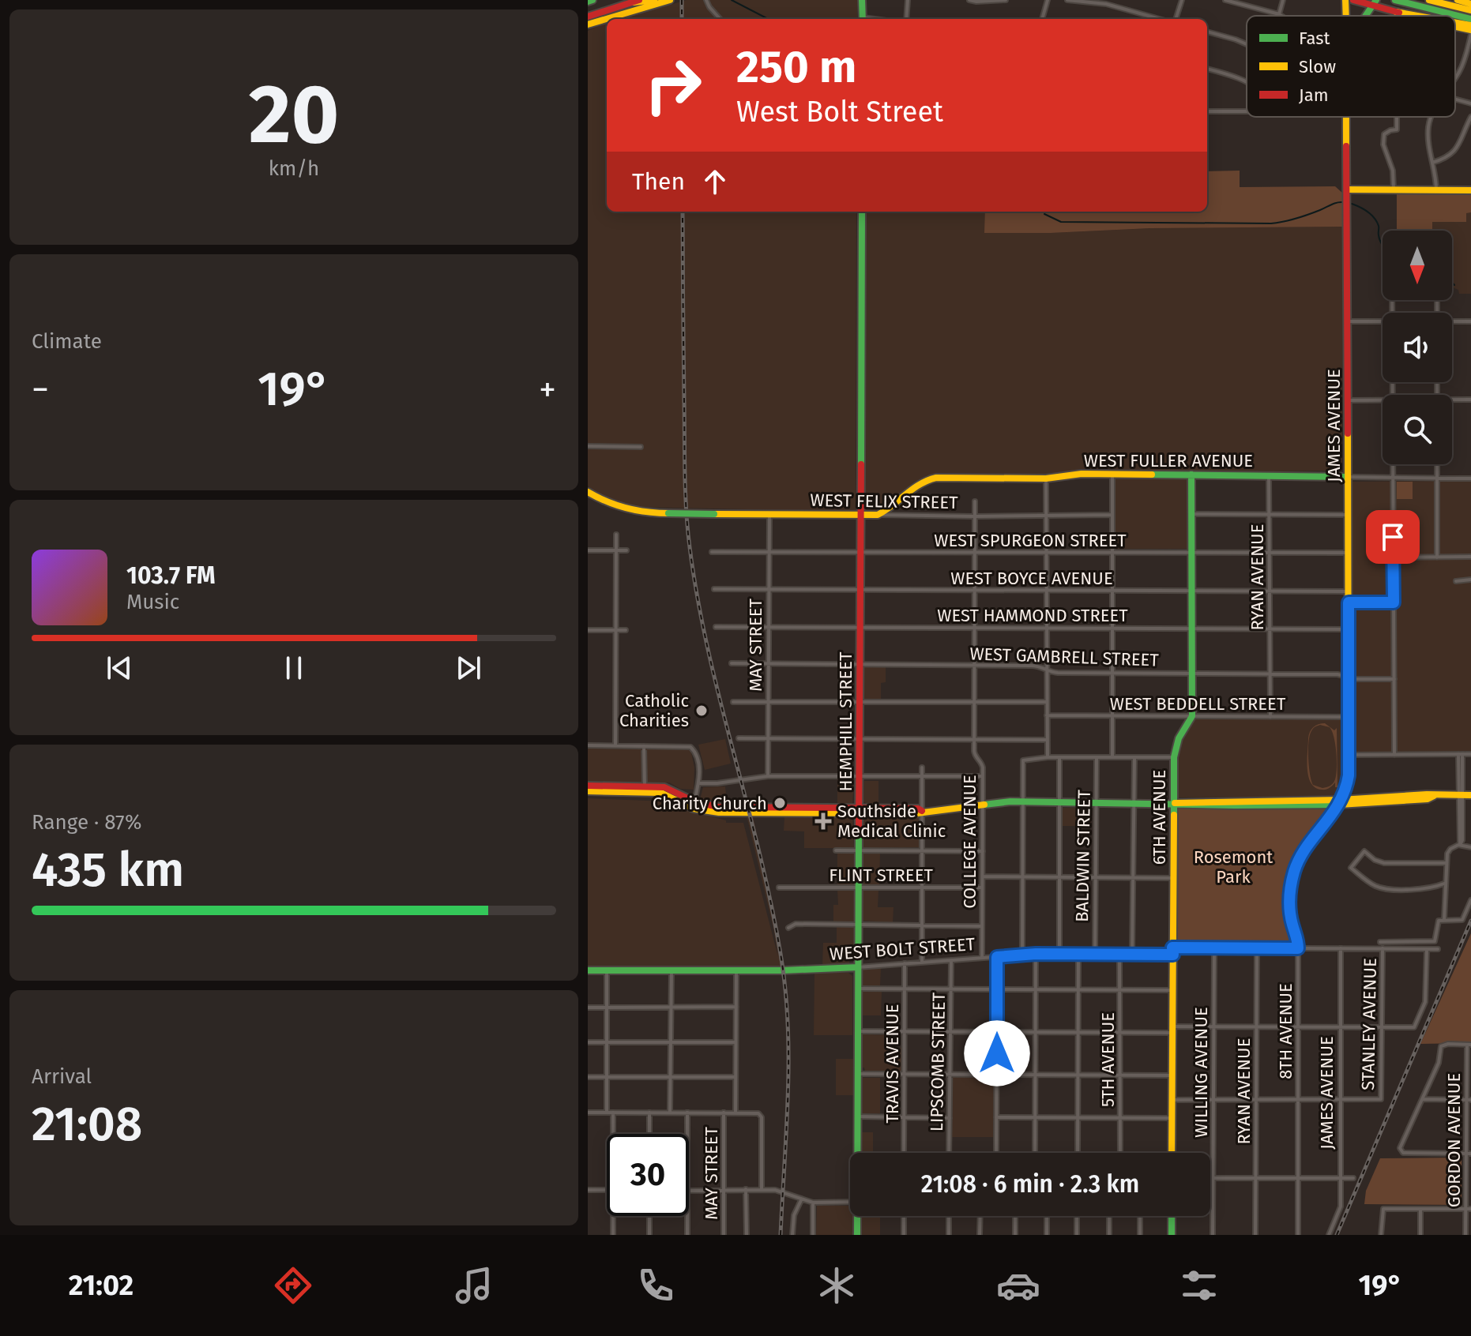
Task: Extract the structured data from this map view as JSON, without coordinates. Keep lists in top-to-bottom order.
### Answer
{
  "streets": {
    "main road": [
      "JAMES AVENUE",
      "WEST FULLER AVENUE",
      "WEST FELIX STREET",
      "HEMPHILL STREET",
      "6TH AVENUE",
      "WEST BOLT STREET"
    ],
    "street": [
      "WEST SPURGEON STREET",
      "RYAN AVENUE",
      "WEST BOYCE AVENUE",
      "WEST HAMMOND STREET",
      "MAY STREET",
      "WEST GAMBRELL STREET",
      "WEST BEDDELL STREET",
      "COLLEGE AVENUE",
      "BALDWIN STREET",
      "FLINT STREET",
      "STANLEY AVENUE",
      "8TH AVENUE",
      "5TH AVENUE",
      "LIPSCOMB STREET",
      "TRAVIS AVENUE",
      "WILLING AVENUE",
      "GORDON AVENUE"
    ]
  },
  "crossings": [
    ["JAMES AVENUE", "WEST FULLER AVENUE"],
    ["JAMES AVENUE", "WEST SPURGEON STREET"],
    ["JAMES AVENUE", "WEST BOYCE AVENUE"],
    ["JAMES AVENUE", "WEST HAMMOND STREET"],
    ["JAMES AVENUE", "WEST GAMBRELL STREET"],
    ["JAMES AVENUE", "WEST BEDDELL STREET"],
    ["JAMES AVENUE", "WEST BOLT STREET"],
    ["JAMES AVENUE", "STANLEY AVENUE"],
    ["JAMES AVENUE", "8TH AVENUE"],
    ["WEST FULLER AVENUE", "WEST FELIX STREET"],
    ["WEST FULLER AVENUE", "RYAN AVENUE"],
    ["WEST FULLER AVENUE", "6TH AVENUE"],
    ["WEST FELIX STREET", "MAY STREET"],
    ["WEST FELIX STREET", "HEMPHILL STREET"],
    ["WEST FELIX STREET", "COLLEGE AVENUE"],
    ["WEST SPURGEON STREET", "RYAN AVENUE"],
    ["WEST SPURGEON STREET", "MAY STREET"],
    ["WEST SPURGEON STREET", "HEMPHILL STREET"],
    ["WEST SPURGEON STREET", "6TH AVENUE"],
    ["WEST SPURGEON STREET", "COLLEGE AVENUE"],
    ["RYAN AVENUE", "WEST BOYCE AVENUE"],
    ["RYAN AVENUE", "WEST HAMMOND STREET"],
    ["RYAN AVENUE", "WEST GAMBRELL STREET"],
    ["RYAN AVENUE", "WEST BEDDELL STREET"],
    ["RYAN AVENUE", "WEST BOLT STREET"],
    ["WEST BOYCE AVENUE", "MAY STREET"],
    ["WEST BOYCE AVENUE", "HEMPHILL STREET"],
    ["WEST BOYCE AVENUE", "6TH AVENUE"],
    ["WEST BOYCE AVENUE", "COLLEGE AVENUE"],
    ["WEST HAMMOND STREET", "MAY STREET"],
    ["WEST HAMMOND STREET", "HEMPHILL STREET"],
    ["WEST HAMMOND STREET", "6TH AVENUE"],
    ["WEST HAMMOND STREET", "COLLEGE AVENUE"],
    ["MAY STREET", "WEST GAMBRELL STREET"],
    ["MAY STREET", "WEST BOLT STREET"],
    ["WEST GAMBRELL STREET", "HEMPHILL STREET"],
    ["WEST GAMBRELL STREET", "6TH AVENUE"],
    ["WEST GAMBRELL STREET", "COLLEGE AVENUE"],
    ["WEST BEDDELL STREET", "6TH AVENUE"],
    ["HEMPHILL STREET", "FLINT STREET"],
    ["HEMPHILL STREET", "WEST BOLT STREET"],
    ["6TH AVENUE", "WEST BOLT STREET"],
    ["COLLEGE AVENUE", "FLINT STREET"],
    ["COLLEGE AVENUE", "WEST BOLT STREET"],
    ["BALDWIN STREET", "WEST BOLT STREET"],
    ["WEST BOLT STREET", "STANLEY AVENUE"],
    ["WEST BOLT STREET", "8TH AVENUE"],
    ["WEST BOLT STREET", "5TH AVENUE"],
    ["WEST BOLT STREET", "LIPSCOMB STREET"],
    ["WEST BOLT STREET", "TRAVIS AVENUE"],
    ["WEST BOLT STREET", "WILLING AVENUE"]
  ],
  "parks": ["Rosemont Park"],
  "places": {
    "other": ["Catholic Charities", "Charity Church"],
    "health": ["Southside Medical Clinic"]
  },
  "legend": ["Fast", "Slow", "Jam"],
  "north": "bottom",
  "page": {
    "tile": [
      ["20", "km/h"],
      "Climate",
      ["Range · 87%", "435 km"],
      ["Arrival", "21:08"]
    ],
    "turn": ["250 m", "West Bolt Street"],
    "then": "Then",
    "heat": ["−", "19°", "+"],
    "song": ["103.7 FM", "Music"],
    "limit": "30",
    "trip": "21:08 · 6 min · 2.3 km",
    "tabs": ["21:02", "19°"]
  }
}
